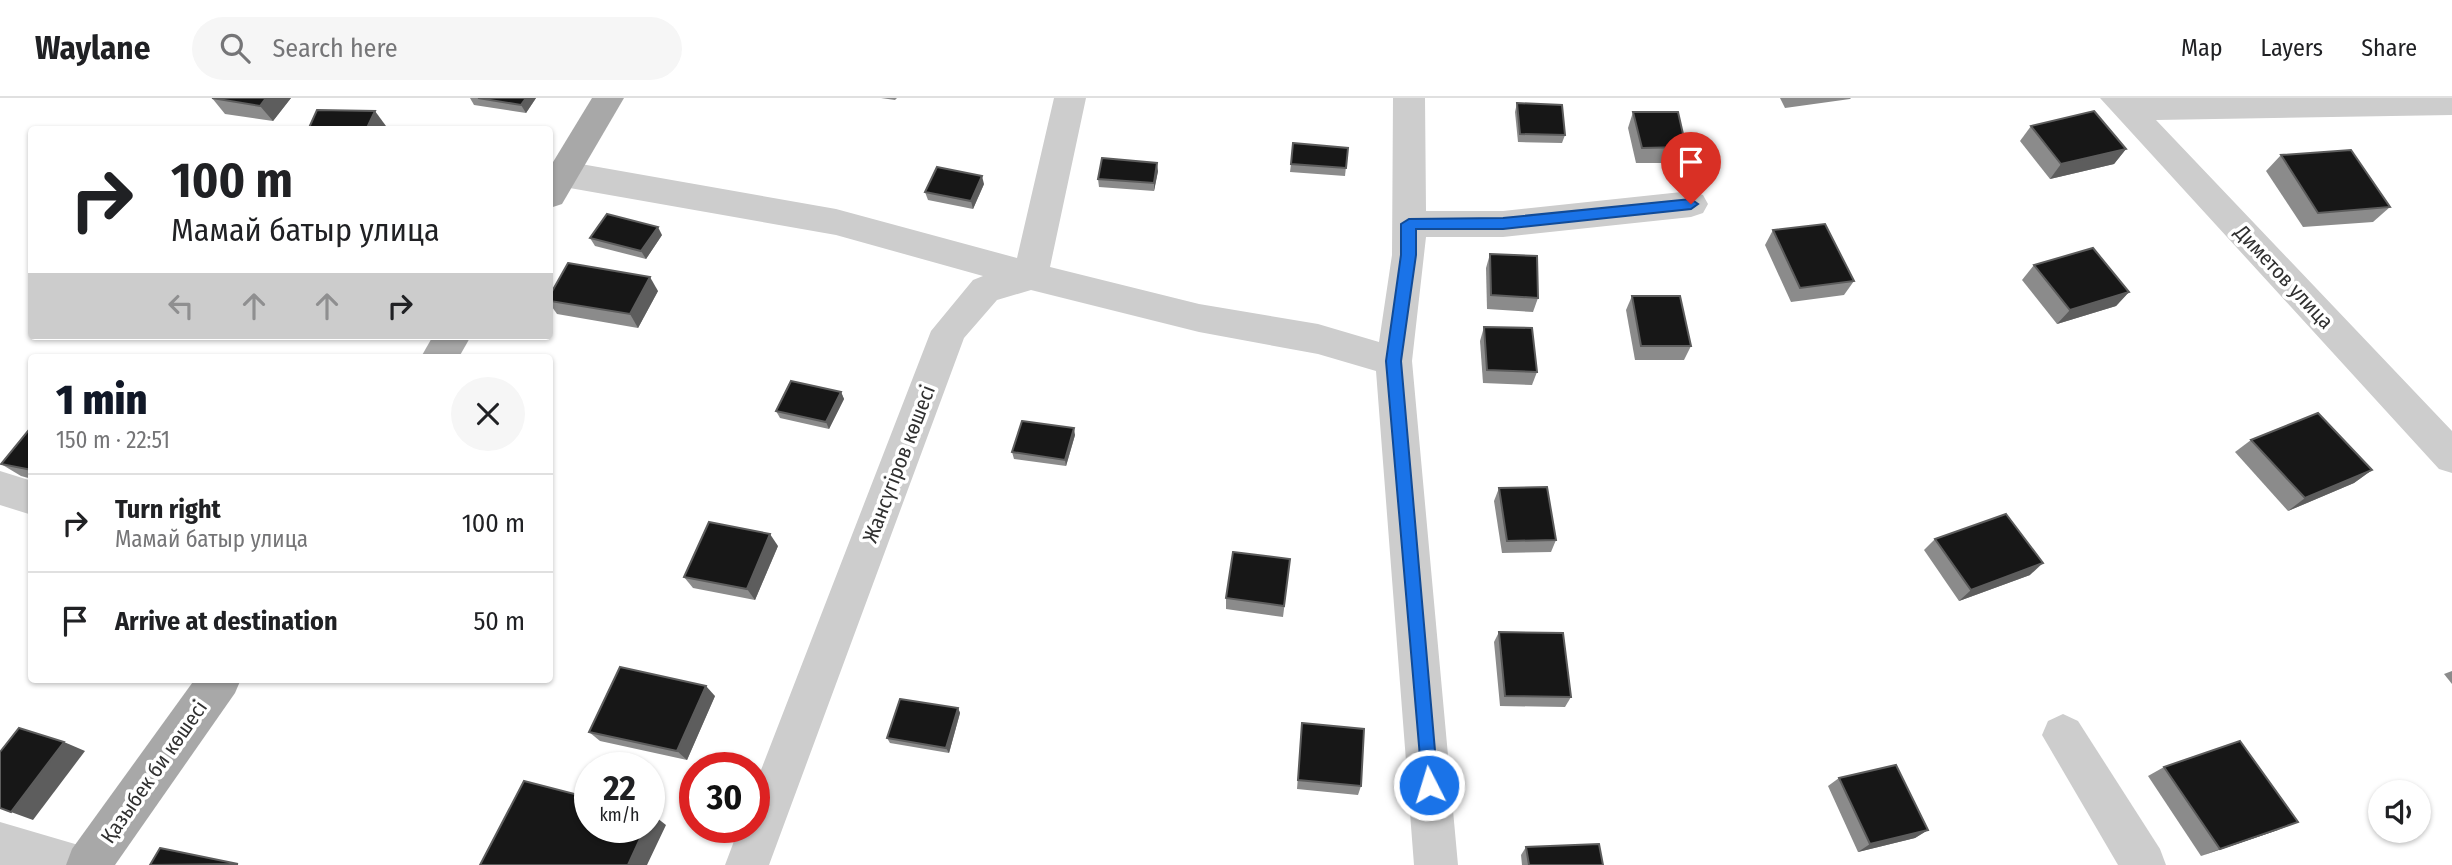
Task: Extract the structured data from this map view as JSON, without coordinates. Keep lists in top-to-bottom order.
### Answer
{
  "streets": {
    "main road": ["Қазыбек би көшесі"],
    "street": ["Диметов улица", "Жансүгіров көшесі"]
  },
  "page": {
    "header": "Waylane",
    "search": "Search here",
    "nav": ["Map", "Layers", "Share"],
    "turn": ["100 m", "Мамай батыр улица"],
    "heading": ["1 min", "150 m · 22:51"],
    "list": [
      {
        "name": "Turn right",
        "note": "Мамай батыр улица",
        "value": "100 m"
      },
      {
        "name": "Arrive at destination",
        "value": "50 m"
      }
    ],
    "speed": "22 km/h",
    "limit": "30"
  }
}
